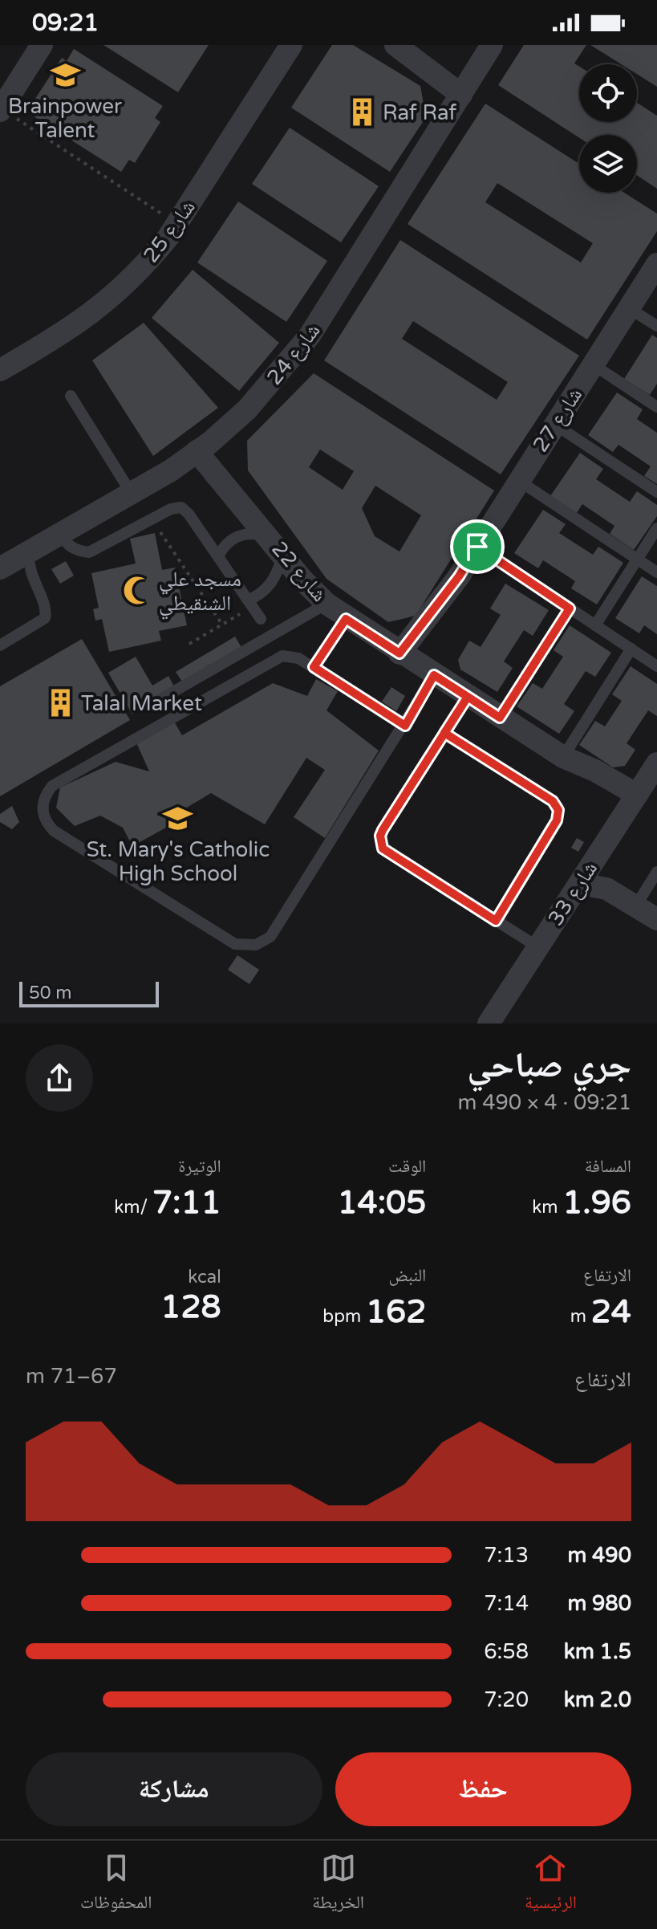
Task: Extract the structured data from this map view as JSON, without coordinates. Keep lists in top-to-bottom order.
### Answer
{
  "streets": {
    "street": [
      "شارع 25",
      "شارع 24",
      "شارع 27",
      "شارع 22",
      "شارع 33"
    ]
  },
  "crossings": [
    ["شارع 24", "شارع 22"],
    ["شارع 27", "شارع 22"],
    ["شارع 22", "شارع 33"]
  ],
  "places": {
    "school or university": ["Brainpower Talent", "St. Mary's Catholic High School"],
    "building": ["Raf Raf", "Talal Market"],
    "mosque": ["مسجد علي الشنقيطي"]
  },
  "scale_bar": "50 m",
  "page": {
    "status": "09:21",
    "scale": "50 m",
    "heading": ["جري صباحي", "09:21 · 4 × 490 m"],
    "stats": [
      ["المسافة", "1.96 km"],
      ["الوقت", "14:05"],
      ["الوتيرة", "7:11 /km"],
      ["الارتفاع", "24 m"],
      ["النبض", "162 bpm"],
      ["kcal", "128"]
    ],
    "chart": ["الارتفاع", "67–71 m"],
    "list": [
      {
        "name": "490 m",
        "note": "7:13"
      },
      {
        "name": "980 m",
        "note": "7:14"
      },
      {
        "name": "1.5 km",
        "note": "6:58"
      },
      {
        "name": "2.0 km",
        "note": "7:20"
      }
    ],
    "buttons": ["حفظ", "مشاركة"],
    "tabs": ["الرئيسية", "الخريطة", "المحفوظات"]
  }
}
